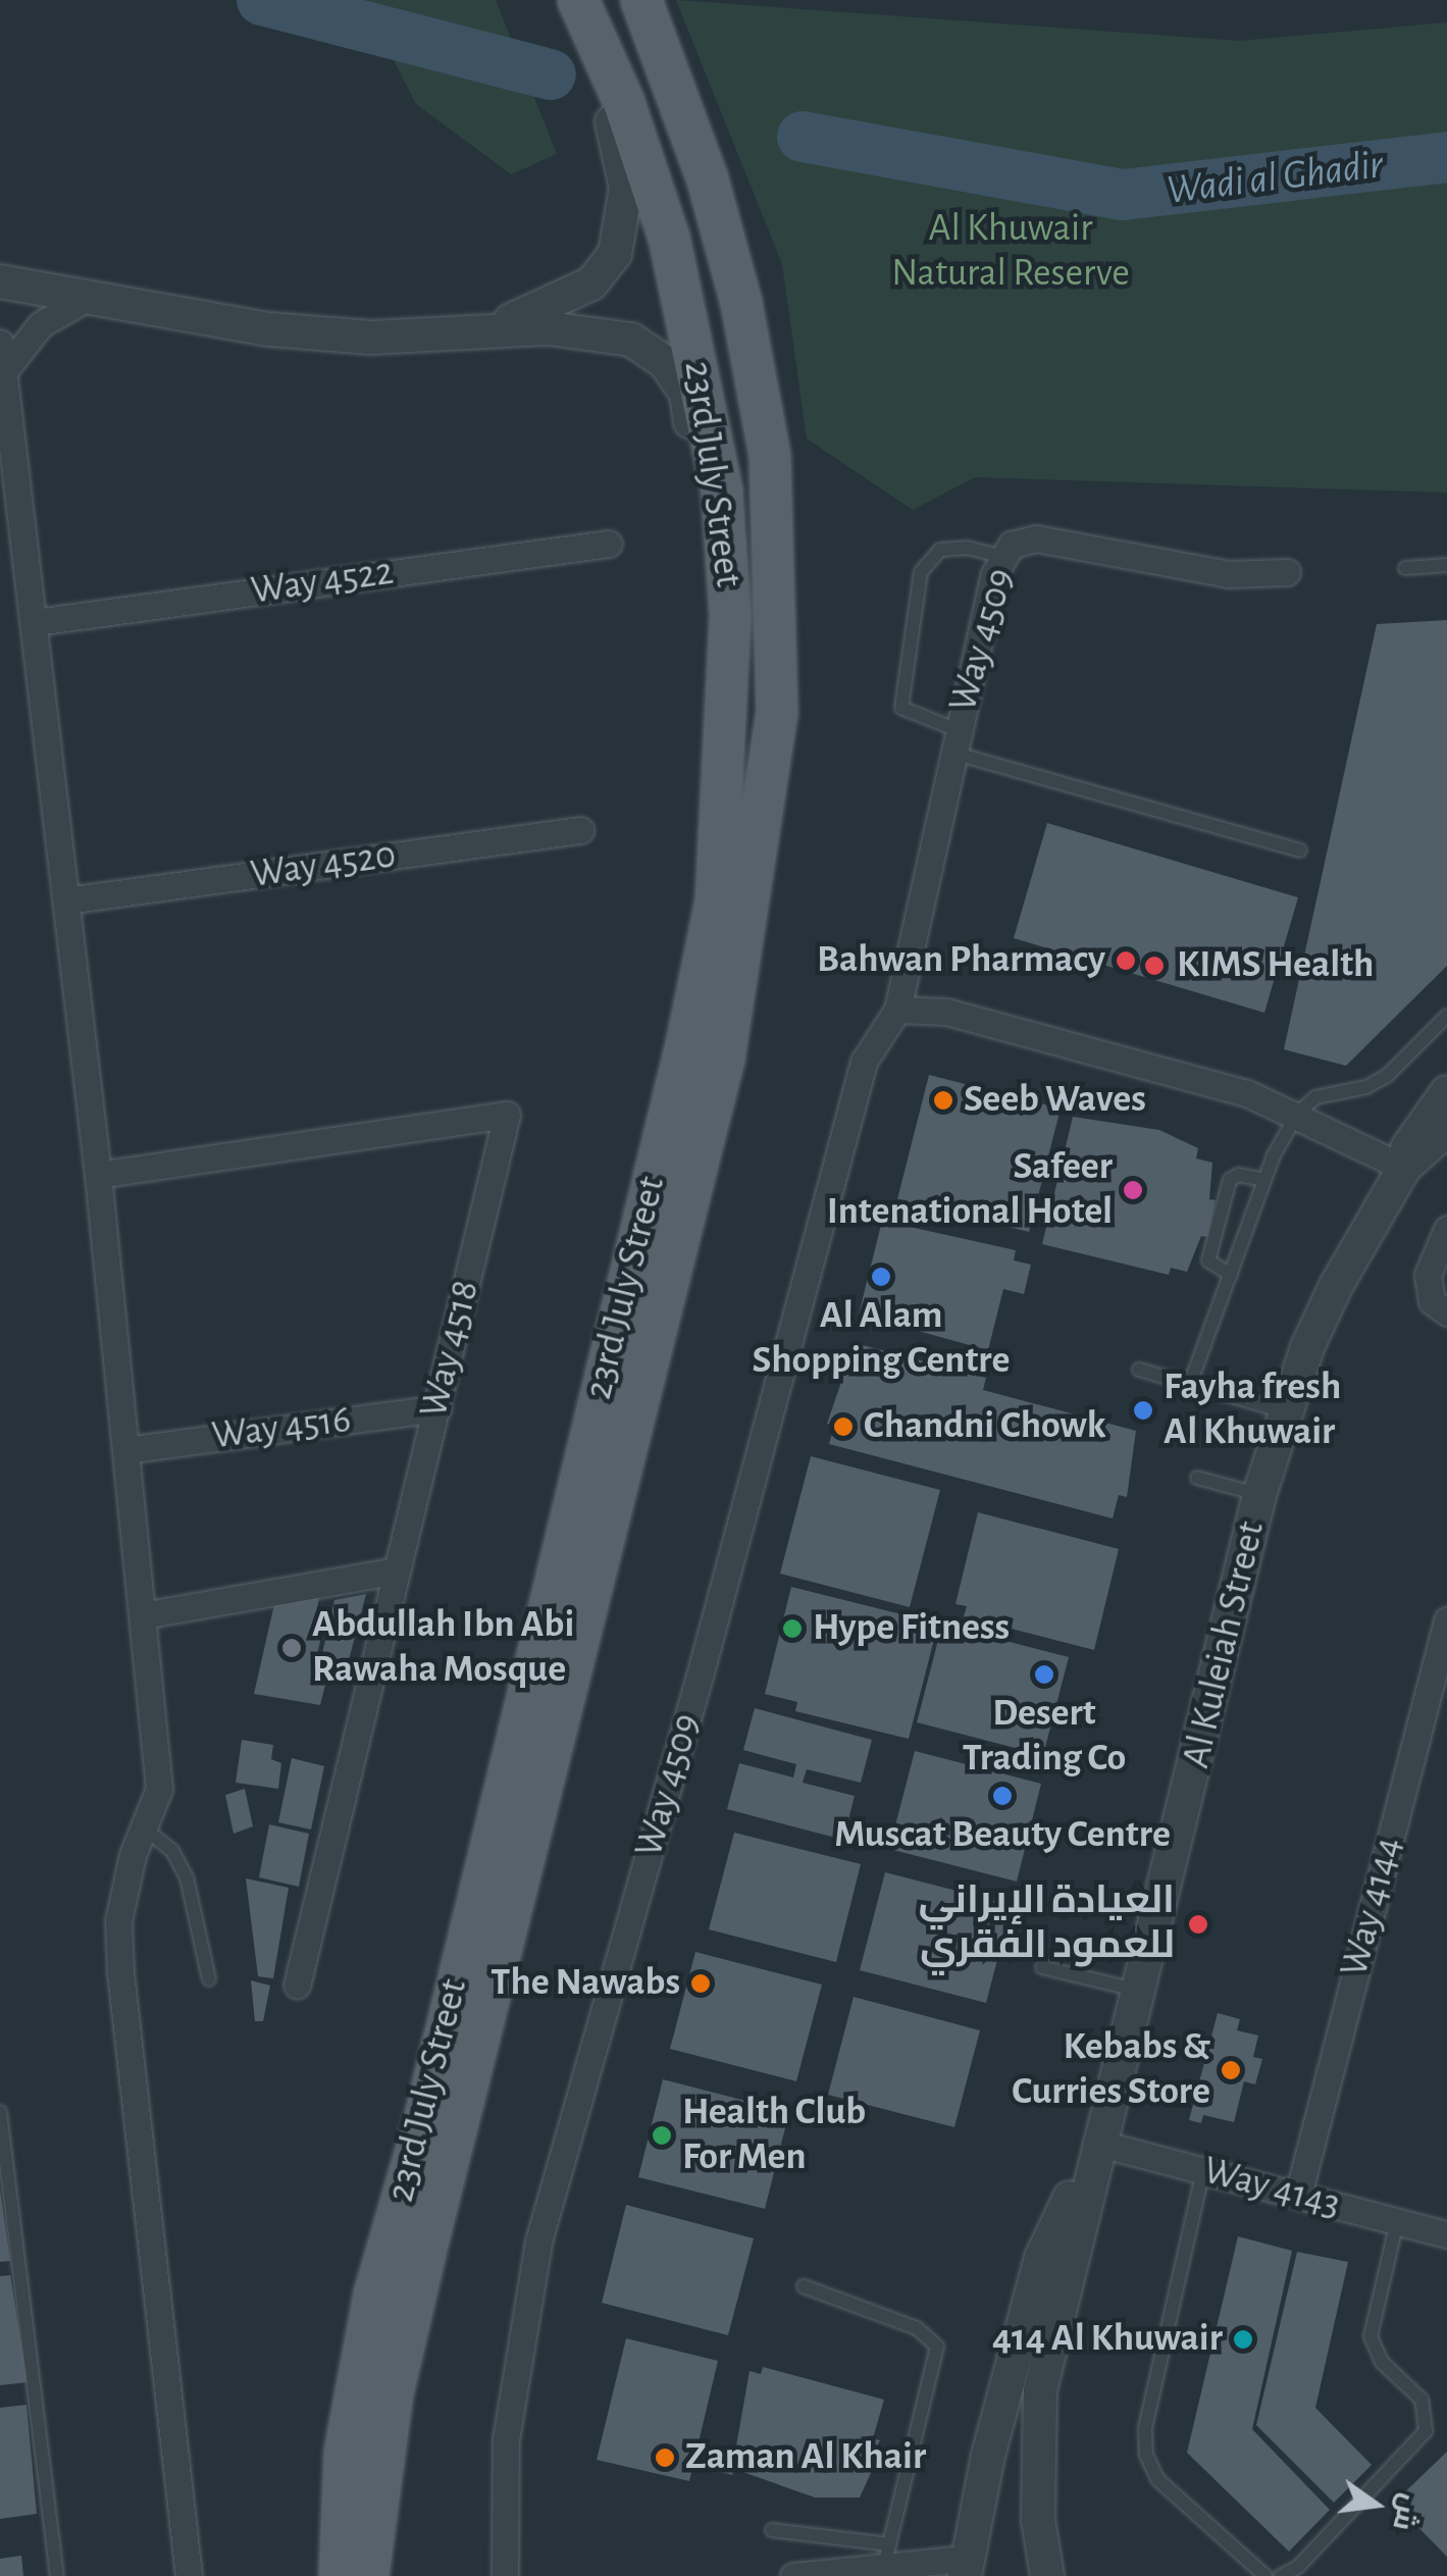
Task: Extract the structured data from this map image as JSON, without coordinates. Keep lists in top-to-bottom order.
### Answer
{
  "streets": {
    "main road": ["23rd July Street"],
    "street": [
      "Way 4522",
      "Way 4509",
      "Way 4520",
      "Way 4518",
      "Way 4516",
      "Al Kuleiah Street",
      "Way 4144",
      "Way 4143"
    ]
  },
  "crossings": [
    ["Way 4518", "Way 4516"],
    ["Al Kuleiah Street", "Way 4143"],
    ["Way 4144", "Way 4143"]
  ],
  "water": ["Wadi al Ghadir"],
  "parks": ["Al Khuwair Natural Reserve"],
  "places": [
    "Bahwan Pharmacy",
    "KIMS Health",
    "Seeb Waves",
    "Safeer Intenational Hotel",
    "Al Alam Shopping Centre",
    "Fayha fresh Al Khuwair",
    "Chandni Chowk",
    "Hype Fitness",
    "Abdullah Ibn Abi Rawaha Mosque",
    "Desert Trading Co",
    "Muscat Beauty Centre",
    "العيادة الإيراني للعمود الفقري",
    "The Nawabs",
    "Kebabs & Curries Store",
    "Health Club For Men",
    "414 Al Khuwair",
    "Zaman Al Khair"
  ],
  "north": "right"
}
